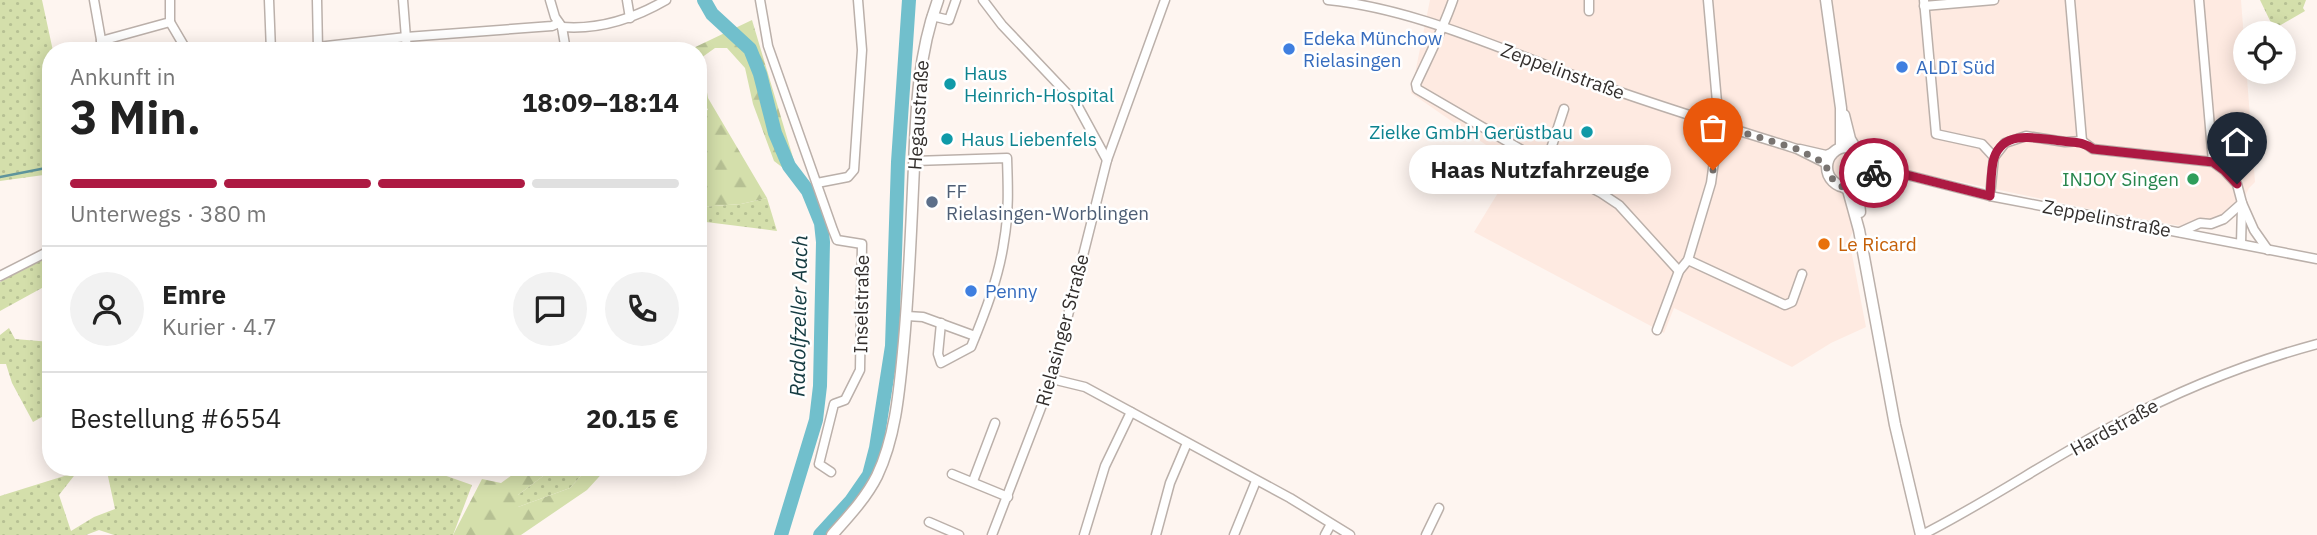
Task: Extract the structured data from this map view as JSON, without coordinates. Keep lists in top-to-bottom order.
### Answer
{
  "streets": {
    "main road": ["Hegaustraße"],
    "street": [
      "Zeppelinstraße",
      "Inselstraße",
      "Rielasinger Straße",
      "Hardstraße"
    ]
  },
  "water": ["Radolfzeller Aach"],
  "places": [
    "Edeka Münchow Rielasingen",
    "ALDI Süd",
    "Haus Heinrich-Hospital",
    "Zielke GmbH Gerüstbau",
    "Haus Liebenfels",
    "Haas Nutzfahrzeuge",
    "INJOY Singen",
    "FF Rielasingen-Worblingen",
    "Le Ricard",
    "Penny"
  ],
  "page": {
    "heading": ["3 Min.", "Ankunft in", "18:09–18:14"],
    "panel": [
      "Emre",
      "Kurier · 4.7",
      "Bestellung #6554",
      "20.15 €"
    ],
    "bubble": "Haas Nutzfahrzeuge",
    "bar": "Unterwegs · 380 m"
  }
}
